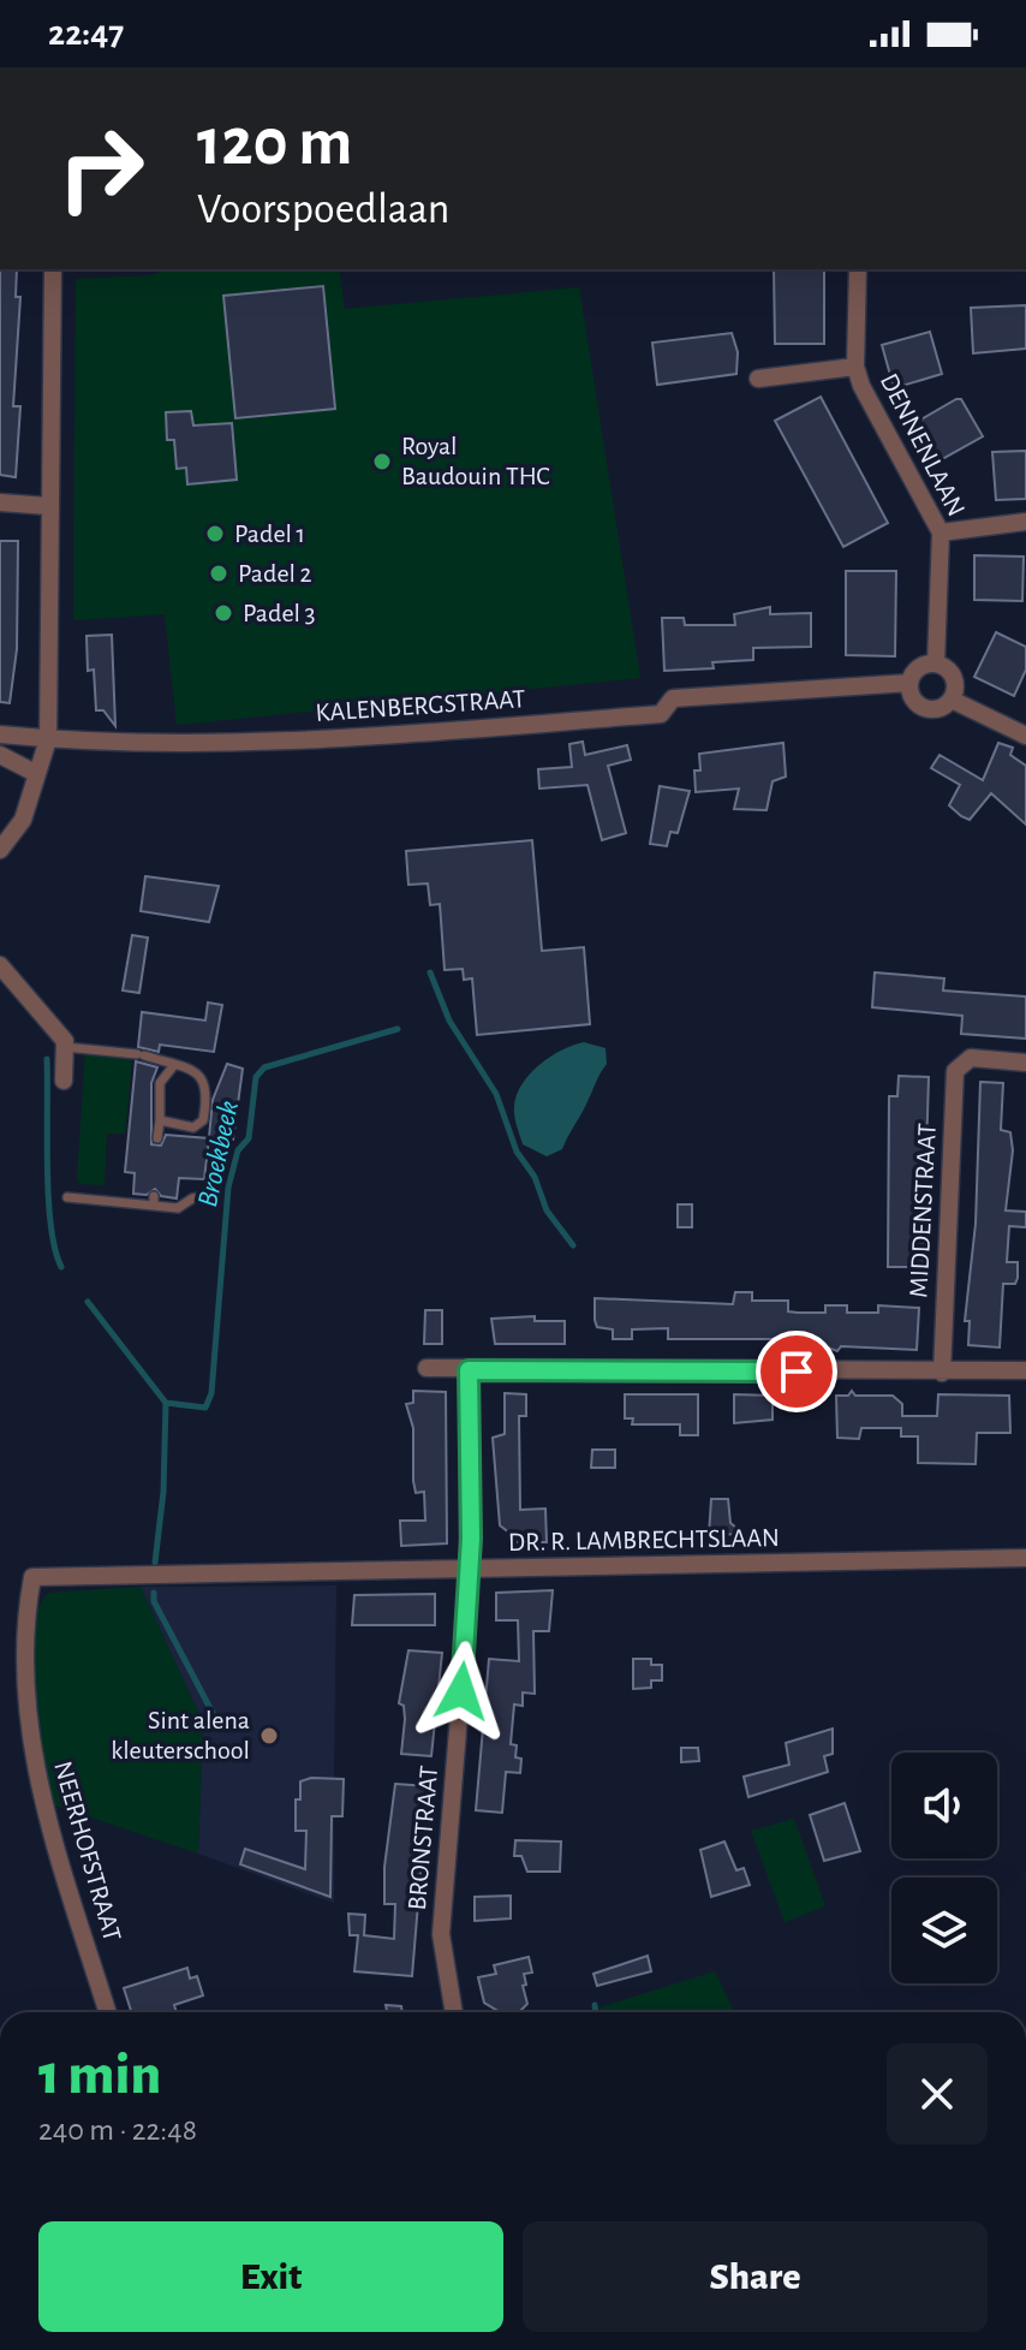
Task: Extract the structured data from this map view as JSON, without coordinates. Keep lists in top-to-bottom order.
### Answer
{
  "streets": {
    "street": [
      "DENNENLAAN",
      "KALENBERGSTRAAT",
      "MIDDENSTRAAT",
      "DR. R. LAMBRECHTSLAAN",
      "BRONSTRAAT",
      "NEERHOFSTRAAT"
    ]
  },
  "crossings": [
    ["DENNENLAAN", "KALENBERGSTRAAT"],
    ["DR. R. LAMBRECHTSLAAN", "BRONSTRAAT"],
    ["DR. R. LAMBRECHTSLAAN", "NEERHOFSTRAAT"]
  ],
  "water": ["Broekbeek"],
  "places": [
    "Royal Baudouin THC",
    "Padel 1",
    "Padel 2",
    "Padel 3",
    "Sint alena kleuterschool"
  ],
  "page": {
    "status": "22:47",
    "turn": ["120 m", "Voorspoedlaan"],
    "heading": ["1 min", "240 m · 22:48"],
    "buttons": ["Exit", "Share"]
  }
}
